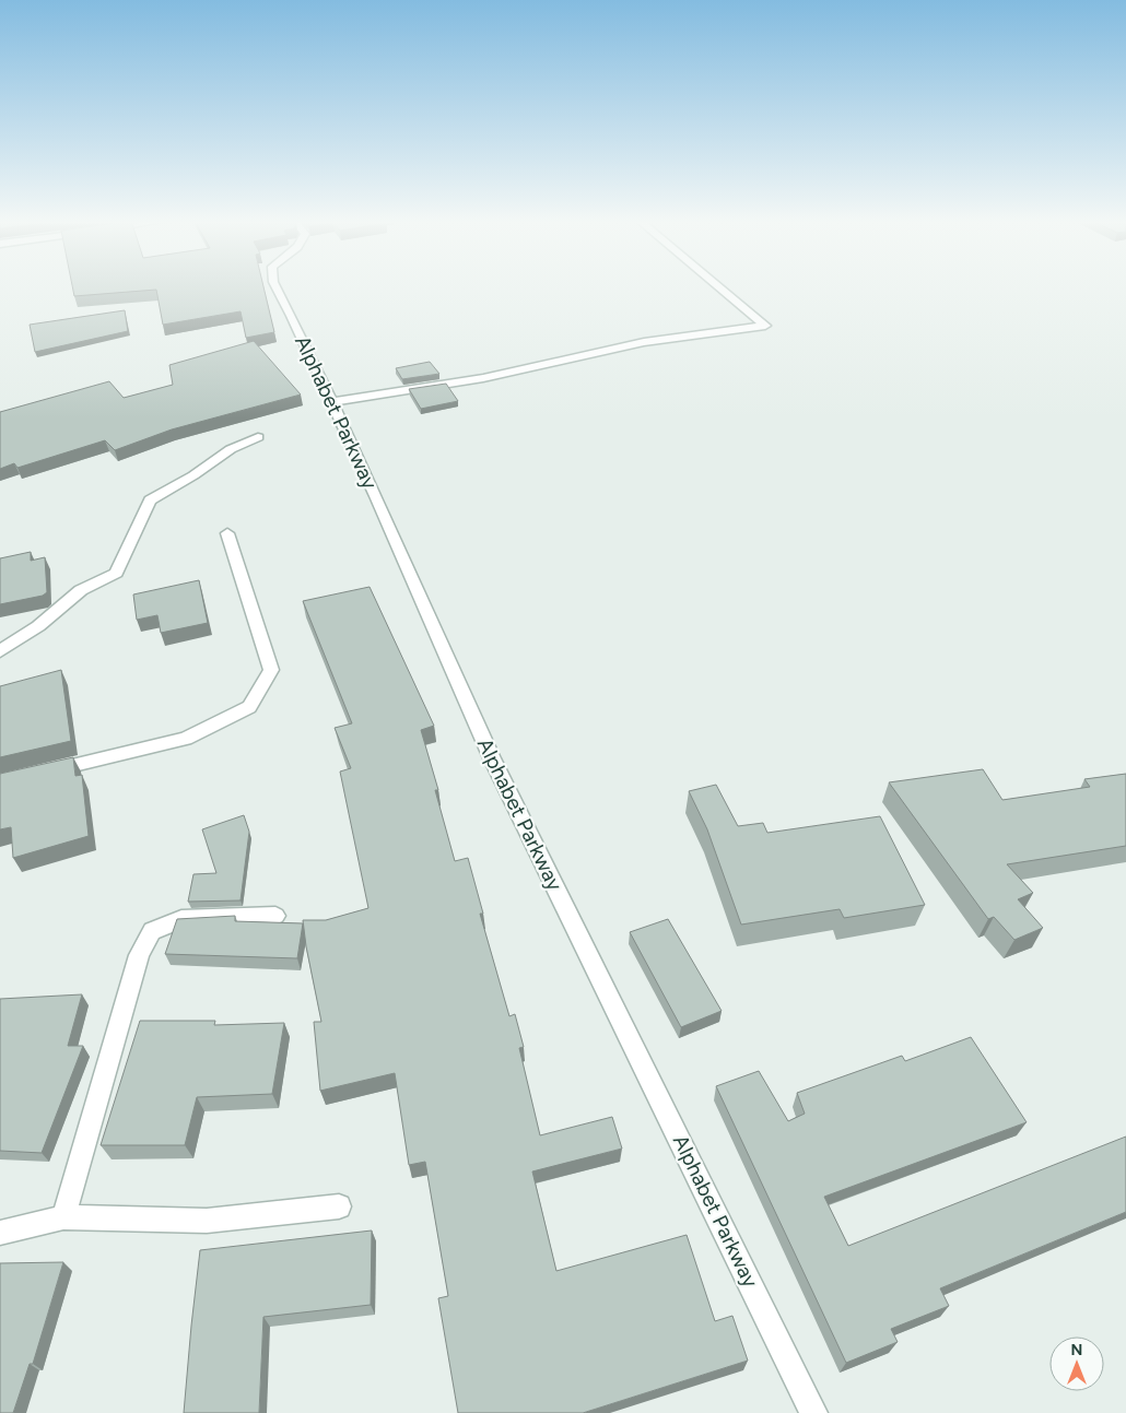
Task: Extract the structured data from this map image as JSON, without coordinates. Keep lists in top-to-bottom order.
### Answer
{
  "streets": {
    "street": ["Alphabet Parkway"]
  },
  "north": "top"
}
